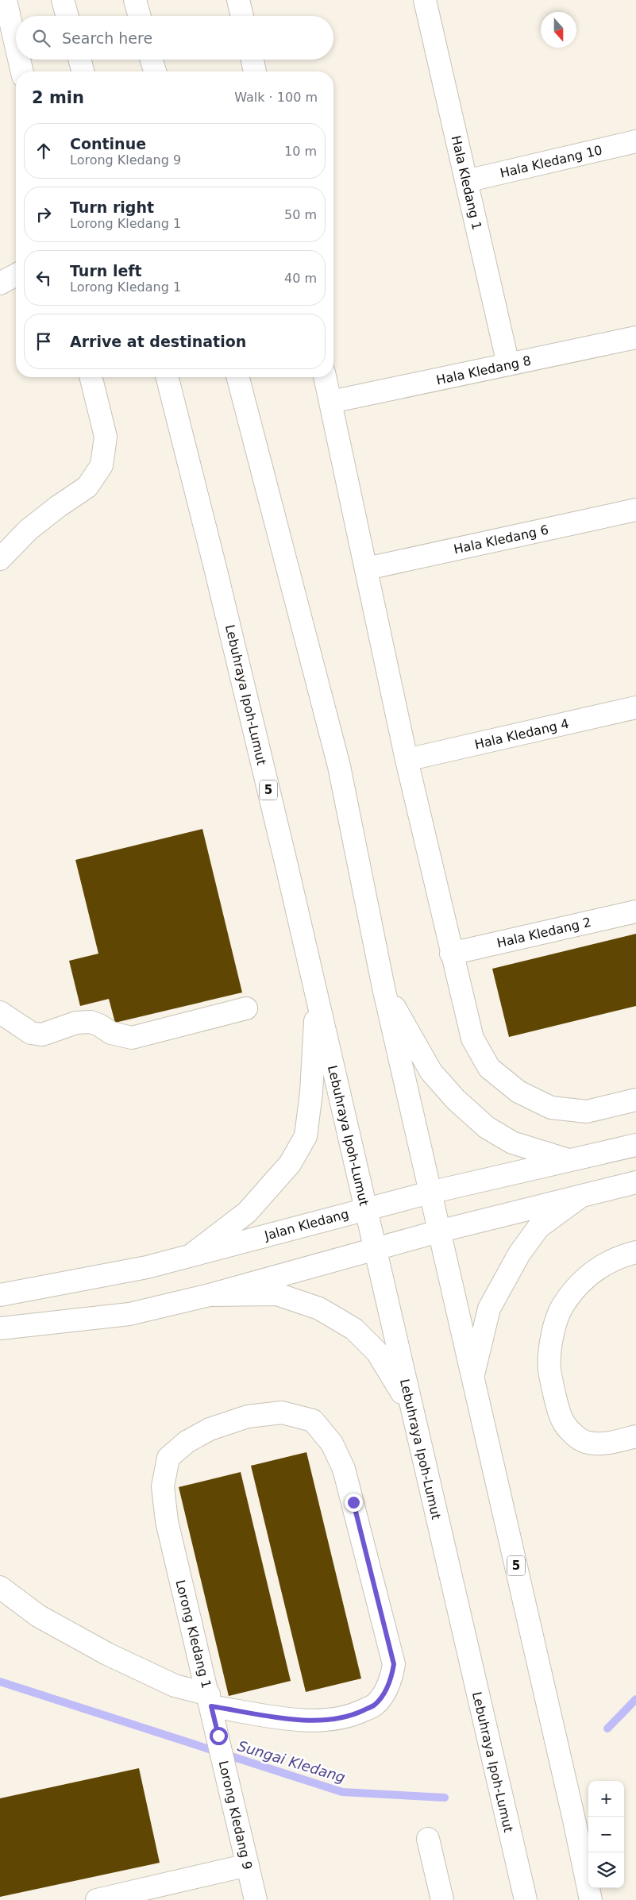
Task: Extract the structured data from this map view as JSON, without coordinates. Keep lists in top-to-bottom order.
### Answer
{
  "streets": {
    "main road": [
      "Hala Kledang 10",
      "Hala Kledang 1",
      "Hala Kledang 8",
      "Hala Kledang 6",
      "Lebuhraya Ipoh-Lumut",
      "Hala Kledang 4",
      "5",
      "Hala Kledang 2",
      "Jalan Kledang",
      "Lorong Kledang 1",
      "Lorong Kledang 9"
    ]
  },
  "crossings": [
    ["Hala Kledang 10", "Hala Kledang 1"],
    ["Hala Kledang 1", "Hala Kledang 8"],
    ["Lebuhraya Ipoh-Lumut", "Jalan Kledang"],
    ["5", "Jalan Kledang"],
    ["Lorong Kledang 1", "Lorong Kledang 9"]
  ],
  "water": ["Sungai Kledang"],
  "north": "bottom",
  "page": {
    "search": "Search here",
    "heading": ["2 min", "Walk · 100 m"],
    "list": [
      ["Continue", "Lorong Kledang 9", "10 m"],
      ["Turn right", "Lorong Kledang 1", "50 m"],
      ["Turn left", "Lorong Kledang 1", "40 m"],
      "Arrive at destination"
    ],
    "map_buttons": ["+", "−"]
  }
}
